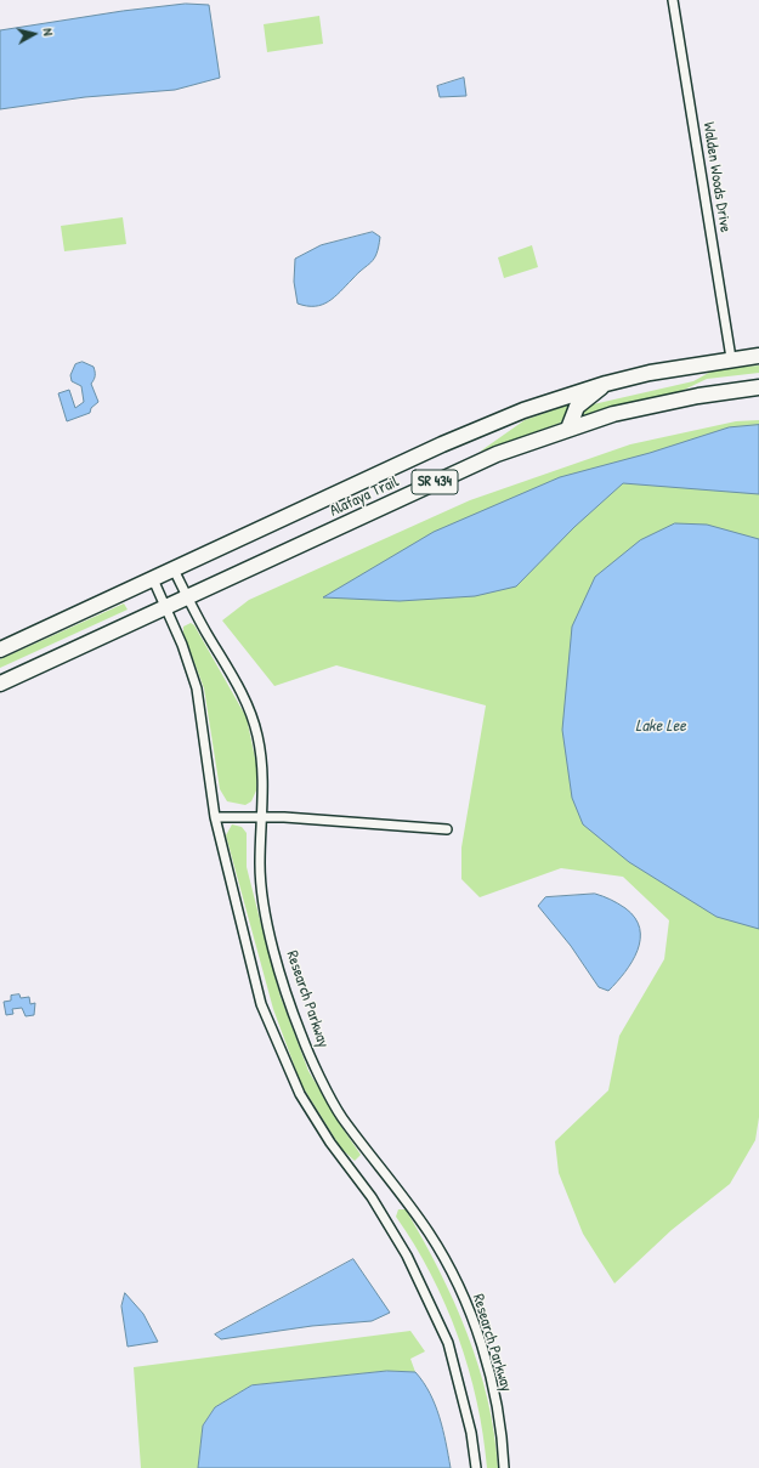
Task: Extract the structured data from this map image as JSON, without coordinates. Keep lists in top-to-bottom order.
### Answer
{
  "streets": {
    "main road": ["SR 434", "Alafaya Trail"],
    "street": ["Walden Woods Drive", "Research Parkway"]
  },
  "crossings": [
    ["Walden Woods Drive", "Alafaya Trail"],
    ["Alafaya Trail", "Research Parkway"]
  ],
  "water": ["Lake Lee"],
  "north": "right"
}
